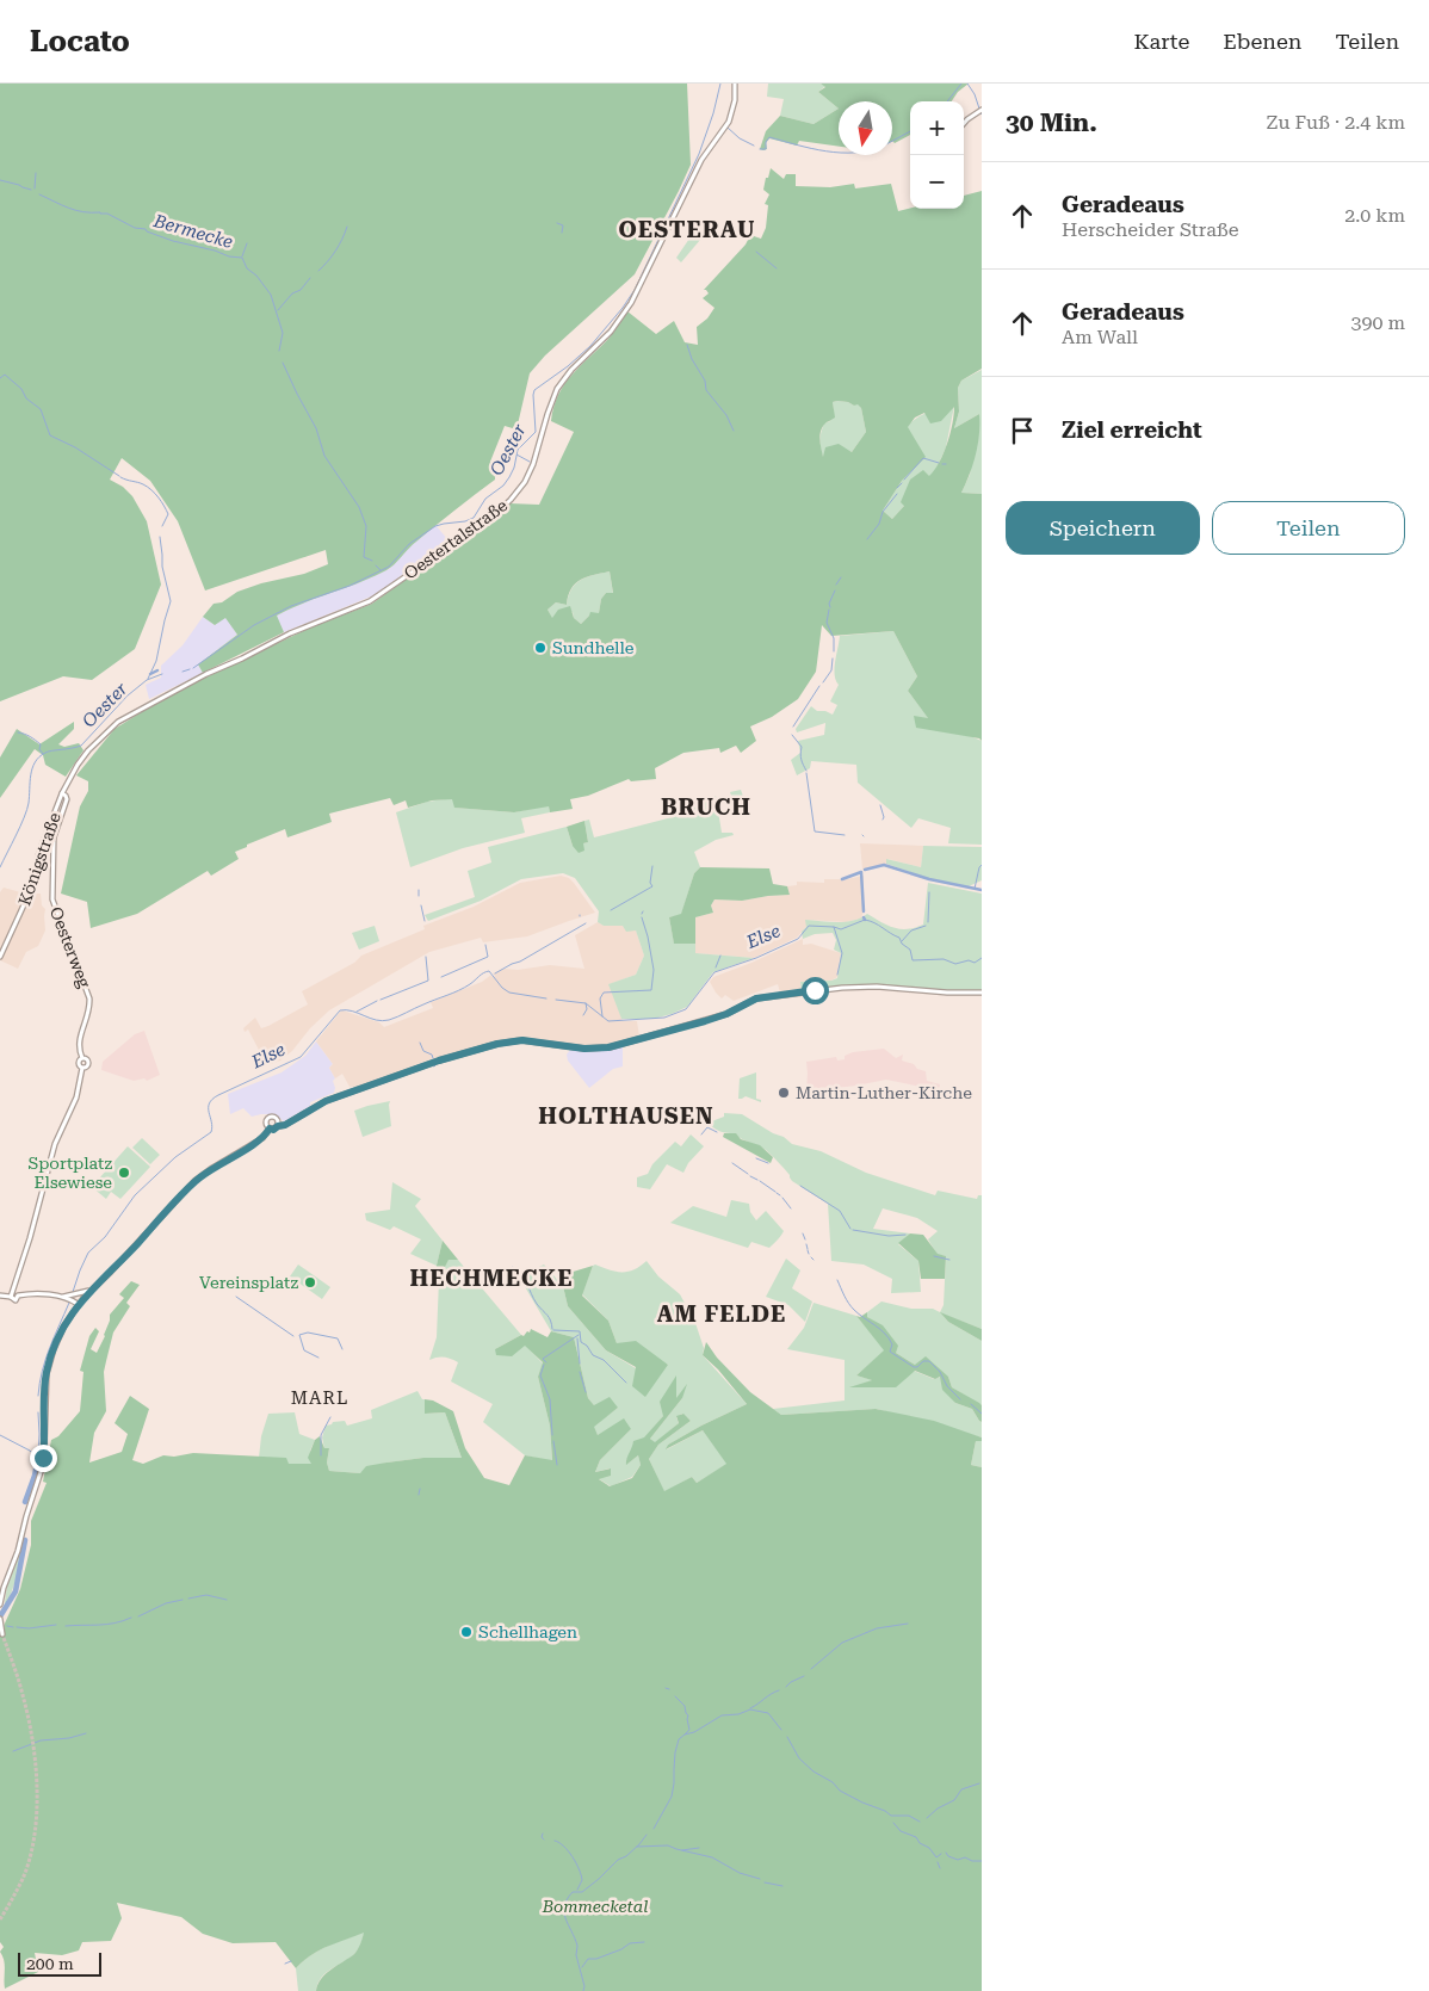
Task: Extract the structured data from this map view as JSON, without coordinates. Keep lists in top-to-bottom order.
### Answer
{
  "streets": {
    "main road": ["Oestertalstraße", "Königstraße", "Oesterweg"]
  },
  "crossings": [
    ["Oestertalstraße", "Königstraße"],
    ["Oestertalstraße", "Oesterweg"],
    ["Königstraße", "Oesterweg"]
  ],
  "districts": [
    "OESTERAU",
    "BRUCH",
    "HOLTHAUSEN",
    "HECHMECKE",
    "AM FELDE",
    "MARL"
  ],
  "water": ["Bermecke", "Oester", "Else"],
  "parks": ["Bommecketal"],
  "places": [
    "Sundhelle",
    "Martin-Luther-Kirche",
    "Sportplatz Elsewiese",
    "Vereinsplatz",
    "Schellhagen"
  ],
  "scale_bar": "200 m",
  "north": "bottom",
  "page": {
    "header": "Locato",
    "nav": ["Karte", "Ebenen", "Teilen"],
    "heading": ["30 Min.", "Zu Fuß · 2.4 km"],
    "map_buttons": ["+", "−"],
    "list": [
      ["Geradeaus", "Herscheider Straße", "2.0 km"],
      ["Geradeaus", "Am Wall", "390 m"],
      "Ziel erreicht"
    ],
    "buttons": ["Speichern", "Teilen"],
    "scale": "200 m"
  }
}
